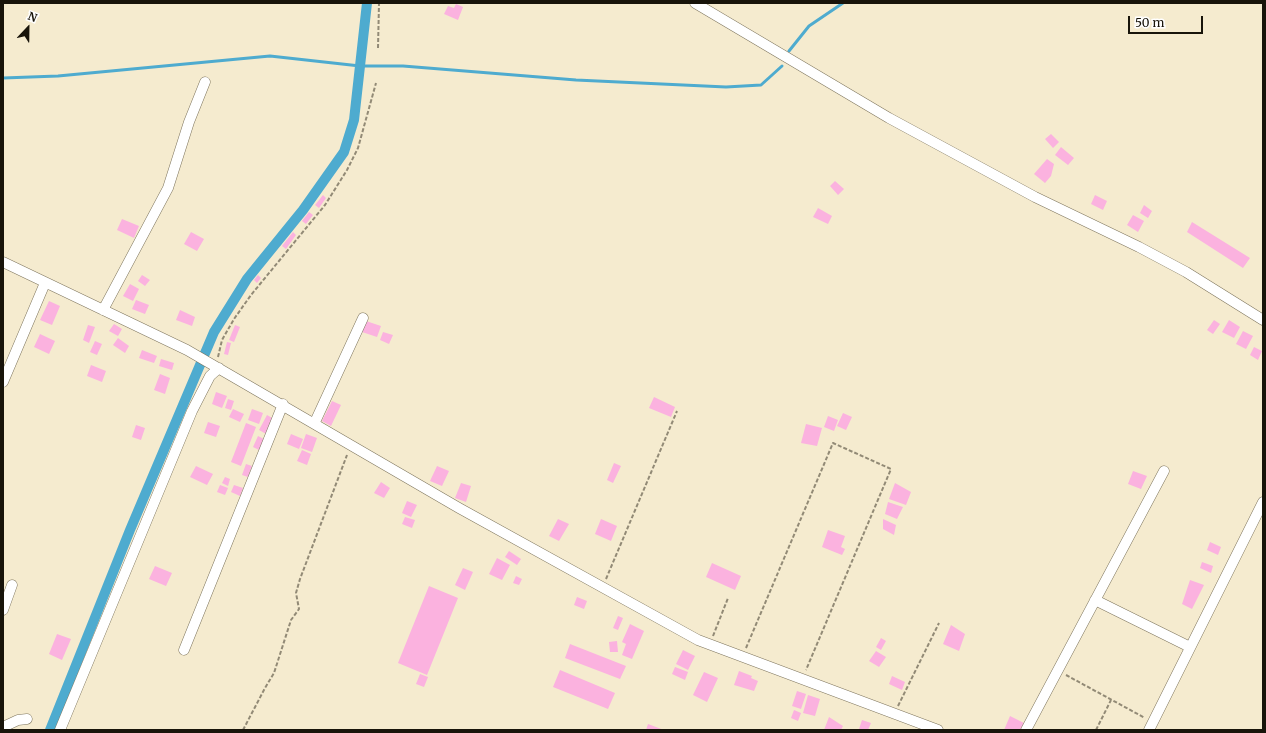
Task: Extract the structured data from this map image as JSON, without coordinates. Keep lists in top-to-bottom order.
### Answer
{
  "scale_bar": "50 m",
  "north": "top"
}
